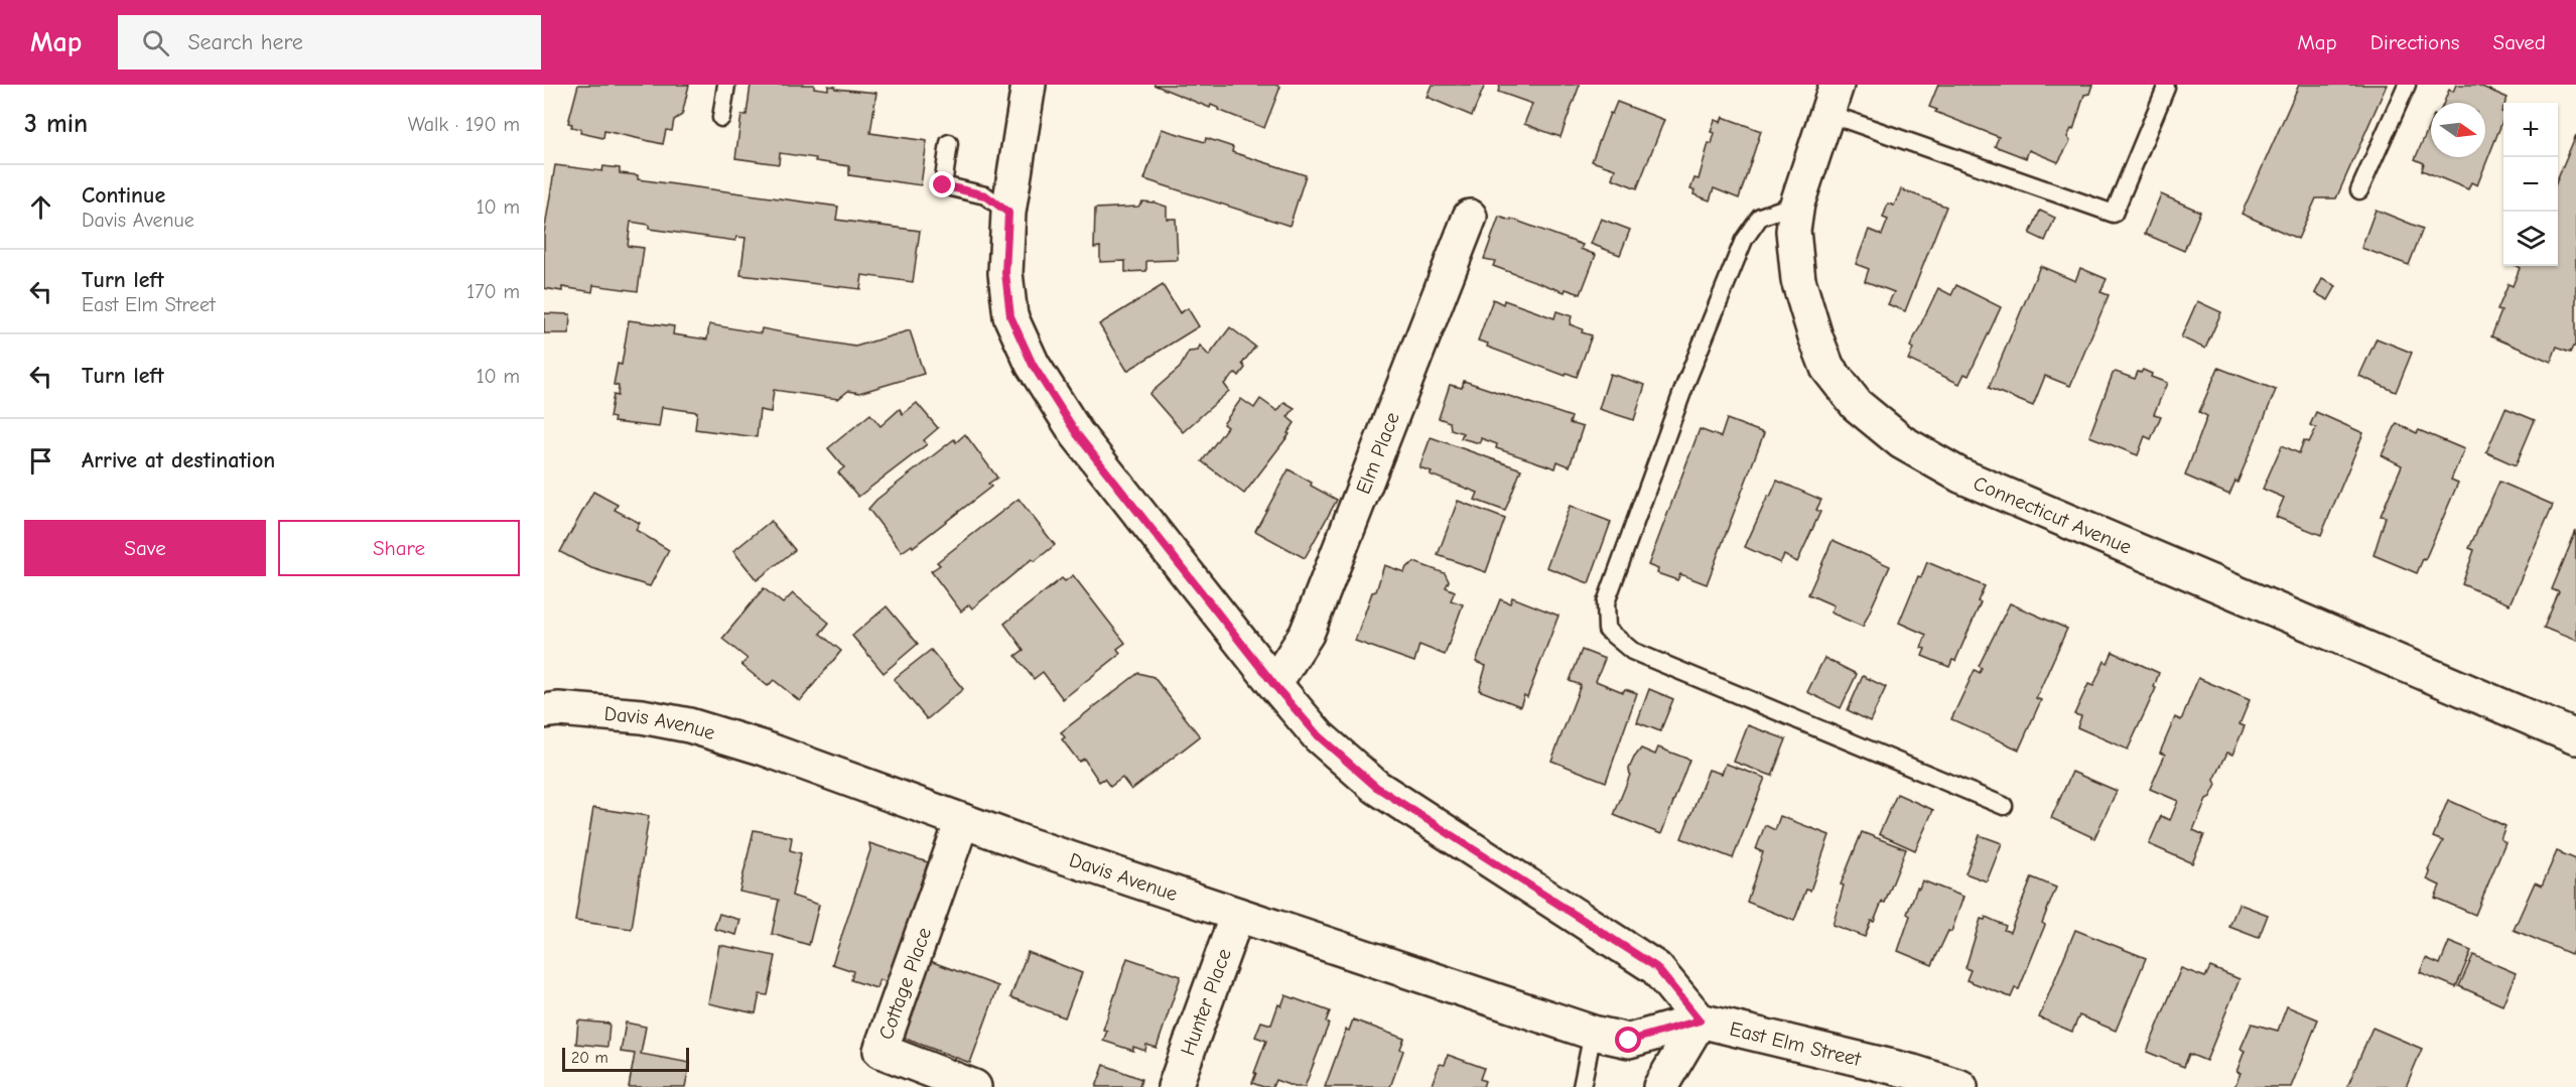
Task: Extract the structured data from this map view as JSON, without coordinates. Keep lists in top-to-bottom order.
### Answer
{
  "streets": {
    "street": [
      "Elm Place",
      "Connecticut Avenue",
      "Davis Avenue",
      "Cottage Place",
      "Hunter Place",
      "East Elm Street"
    ]
  },
  "crossings": [
    ["Davis Avenue", "Cottage Place"],
    ["Davis Avenue", "Hunter Place"],
    ["Davis Avenue", "East Elm Street"]
  ],
  "scale_bar": "20 m",
  "north": "right",
  "page": {
    "header": "Map",
    "search": "Search here",
    "nav": ["Map", "Directions", "Saved"],
    "heading": ["3 min", "Walk · 190 m"],
    "map_buttons": ["+", "−"],
    "list": [
      ["Continue", "Davis Avenue", "10 m"],
      ["Turn left", "East Elm Street", "170 m"],
      ["Turn left", "10 m"],
      "Arrive at destination"
    ],
    "buttons": ["Save", "Share"],
    "scale": "20 m"
  }
}
